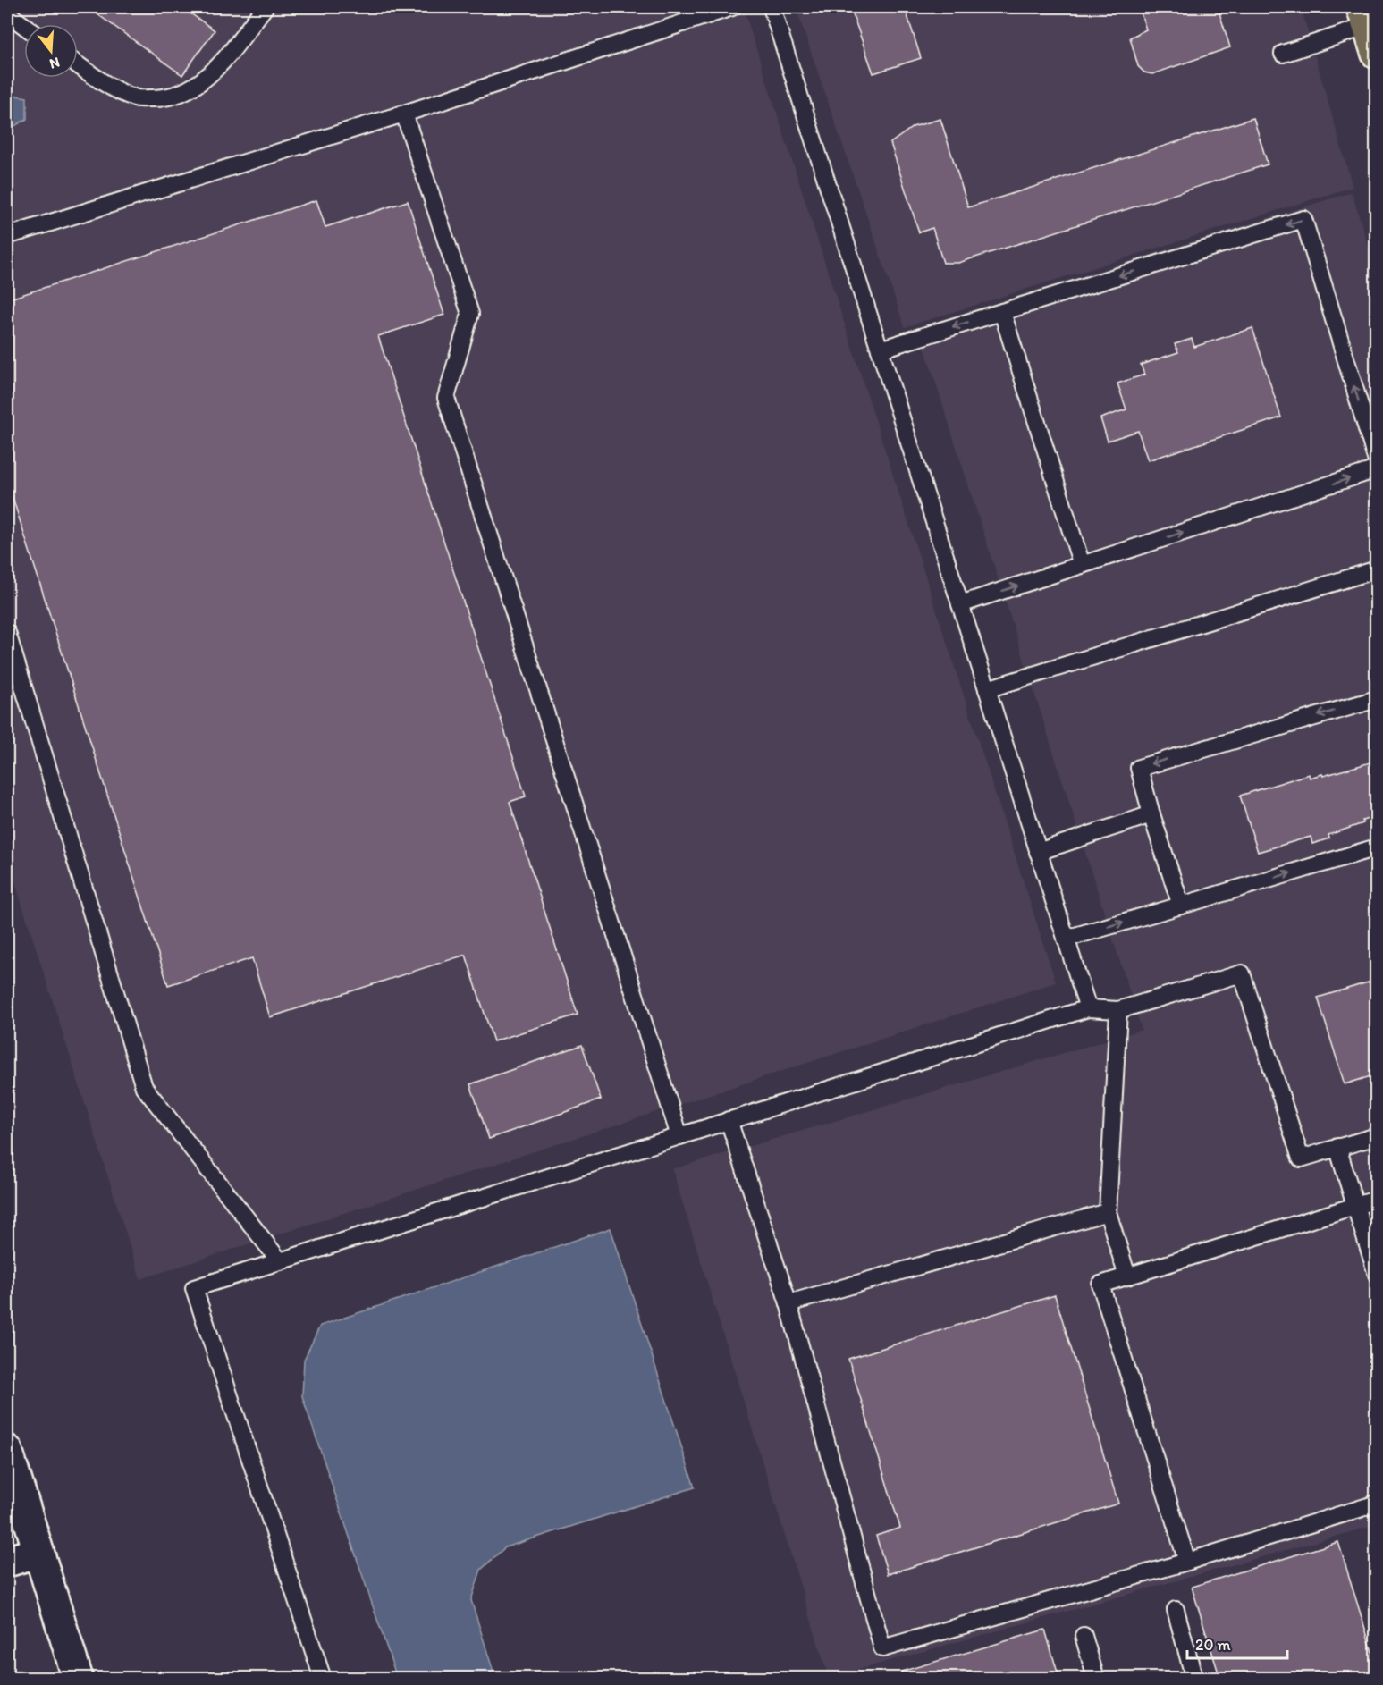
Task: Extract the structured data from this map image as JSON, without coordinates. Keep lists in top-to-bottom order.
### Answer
{
  "scale_bar": "20 m",
  "north": "bottom"
}
